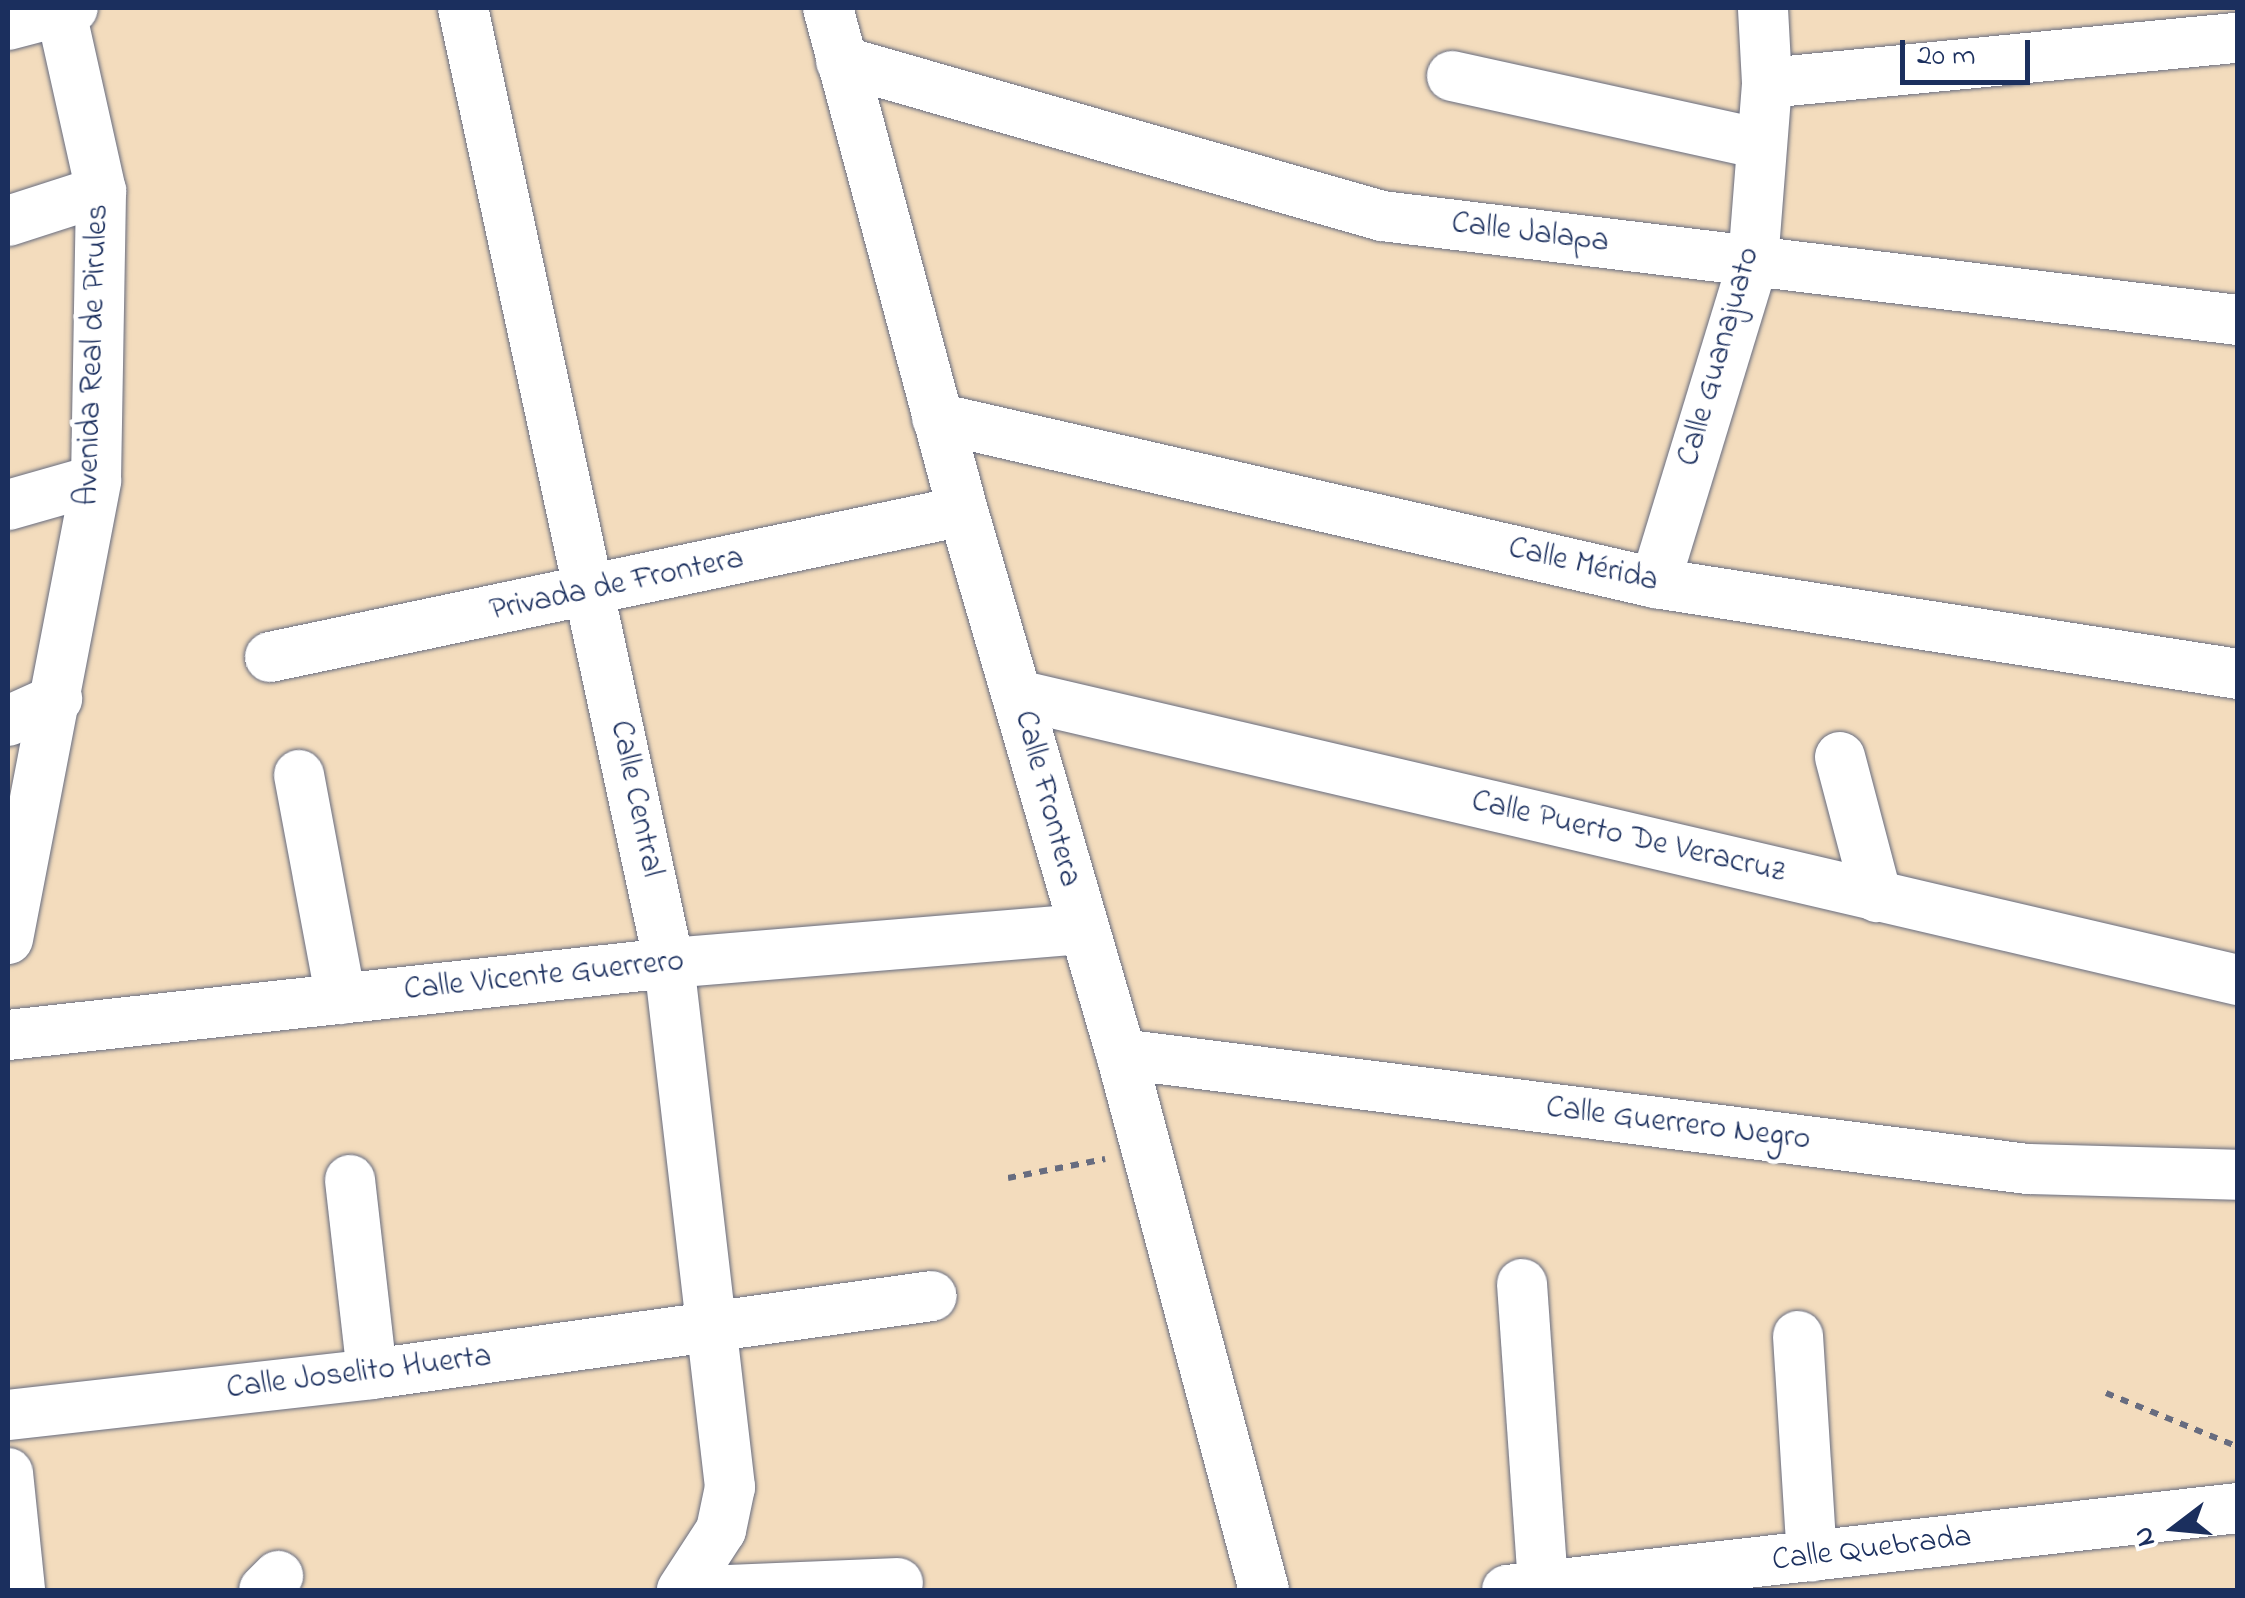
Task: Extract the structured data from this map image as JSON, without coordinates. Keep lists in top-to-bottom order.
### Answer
{
  "streets": {
    "street": [
      "Calle Jalapa",
      "Avenida Real de Pirules",
      "Calle Guanajuato",
      "Calle Mérida",
      "Privada de Frontera",
      "Calle Central",
      "Calle Frontera",
      "Calle Puerto De Veracruz",
      "Calle Vicente Guerrero",
      "Calle Guerrero Negro",
      "Calle Joselito Huerta",
      "Calle Quebrada"
    ]
  },
  "crossings": [
    ["Calle Jalapa", "Calle Guanajuato"],
    ["Calle Jalapa", "Calle Frontera"],
    ["Calle Guanajuato", "Calle Mérida"],
    ["Calle Mérida", "Calle Frontera"],
    ["Privada de Frontera", "Calle Central"],
    ["Privada de Frontera", "Calle Frontera"],
    ["Calle Central", "Calle Vicente Guerrero"],
    ["Calle Central", "Calle Joselito Huerta"],
    ["Calle Frontera", "Calle Puerto De Veracruz"],
    ["Calle Frontera", "Calle Vicente Guerrero"],
    ["Calle Frontera", "Calle Guerrero Negro"]
  ],
  "scale_bar": "20 m",
  "north": "left"
}
